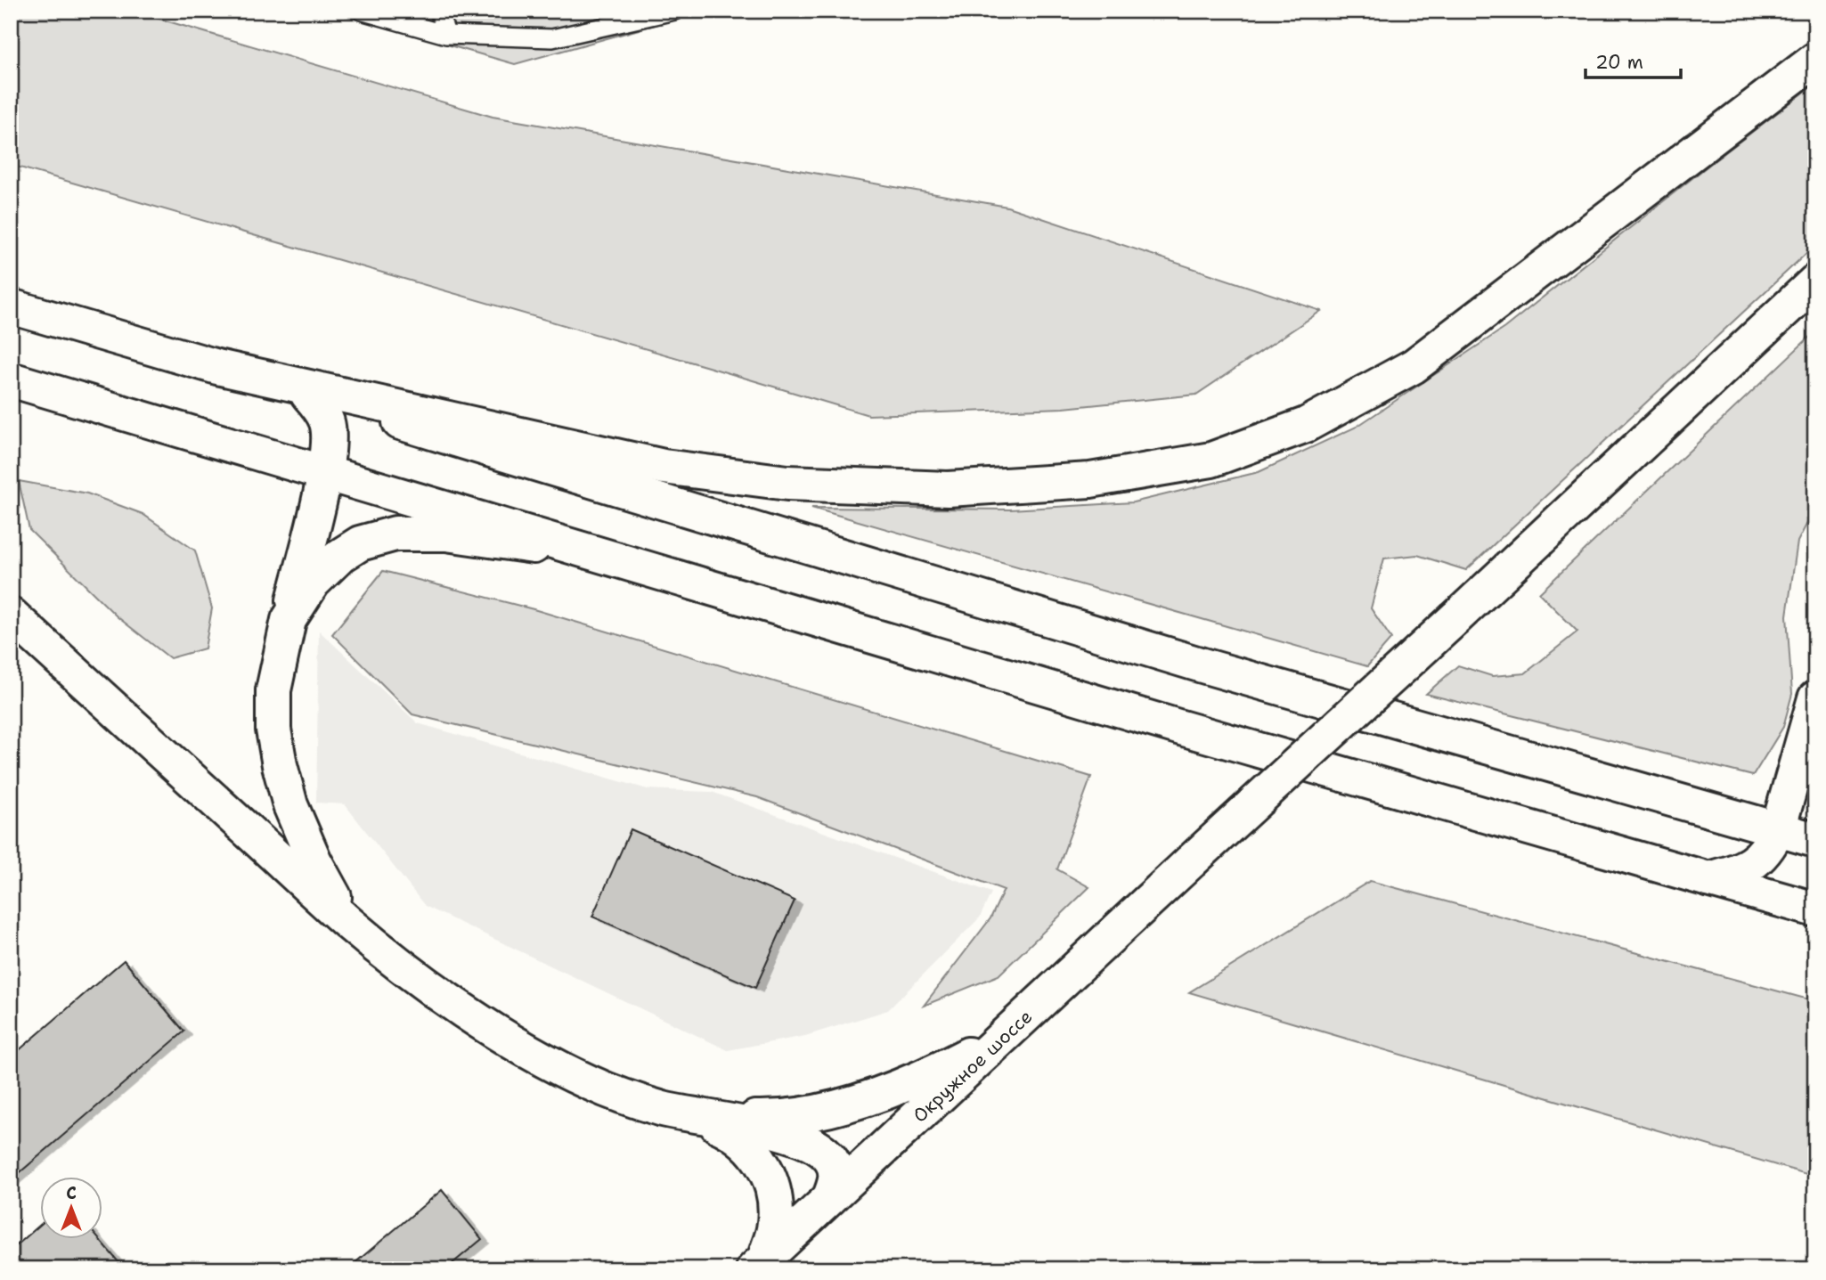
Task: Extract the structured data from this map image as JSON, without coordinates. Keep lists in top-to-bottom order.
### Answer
{
  "streets": {
    "main road": ["Окружное шоссе"]
  },
  "scale_bar": "20 m",
  "north": "top"
}
